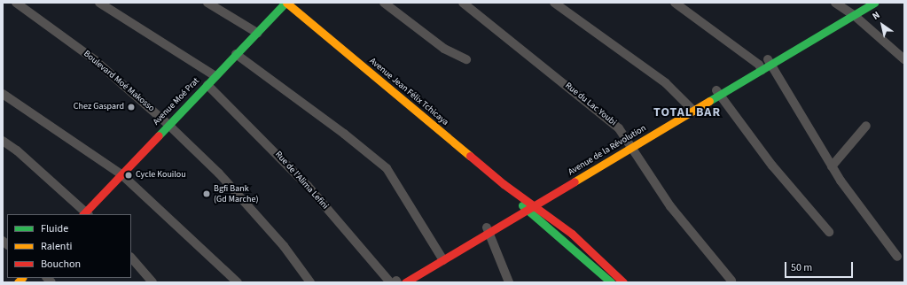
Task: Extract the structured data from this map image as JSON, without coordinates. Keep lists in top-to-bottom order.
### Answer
{
  "streets": {
    "street": [
      "Boulevard Moé Makosso",
      "Avenue Jean Félix Tchicaya",
      "Avenue Moé Prat",
      "Rue du Lac Youbi",
      "Avenue de la Révolution",
      "Rue de l'Alima Lefini"
    ]
  },
  "crossings": [
    ["Boulevard Moé Makosso", "Avenue Moé Prat"],
    ["Avenue Jean Félix Tchicaya", "Avenue Moé Prat"],
    ["Avenue Jean Félix Tchicaya", "Avenue de la Révolution"],
    ["Avenue Moé Prat", "Rue de l'Alima Lefini"],
    ["Rue du Lac Youbi", "Avenue de la Révolution"],
    ["Avenue de la Révolution", "Rue de l'Alima Lefini"]
  ],
  "districts": ["TOTAL BAR"],
  "places": ["Chez Gaspard", "Cycle Kouilou", "Bgfi Bank (Gd Marche)"],
  "legend": ["Fluide", "Ralenti", "Bouchon"],
  "scale_bar": "50 m",
  "north": "top left"
}
